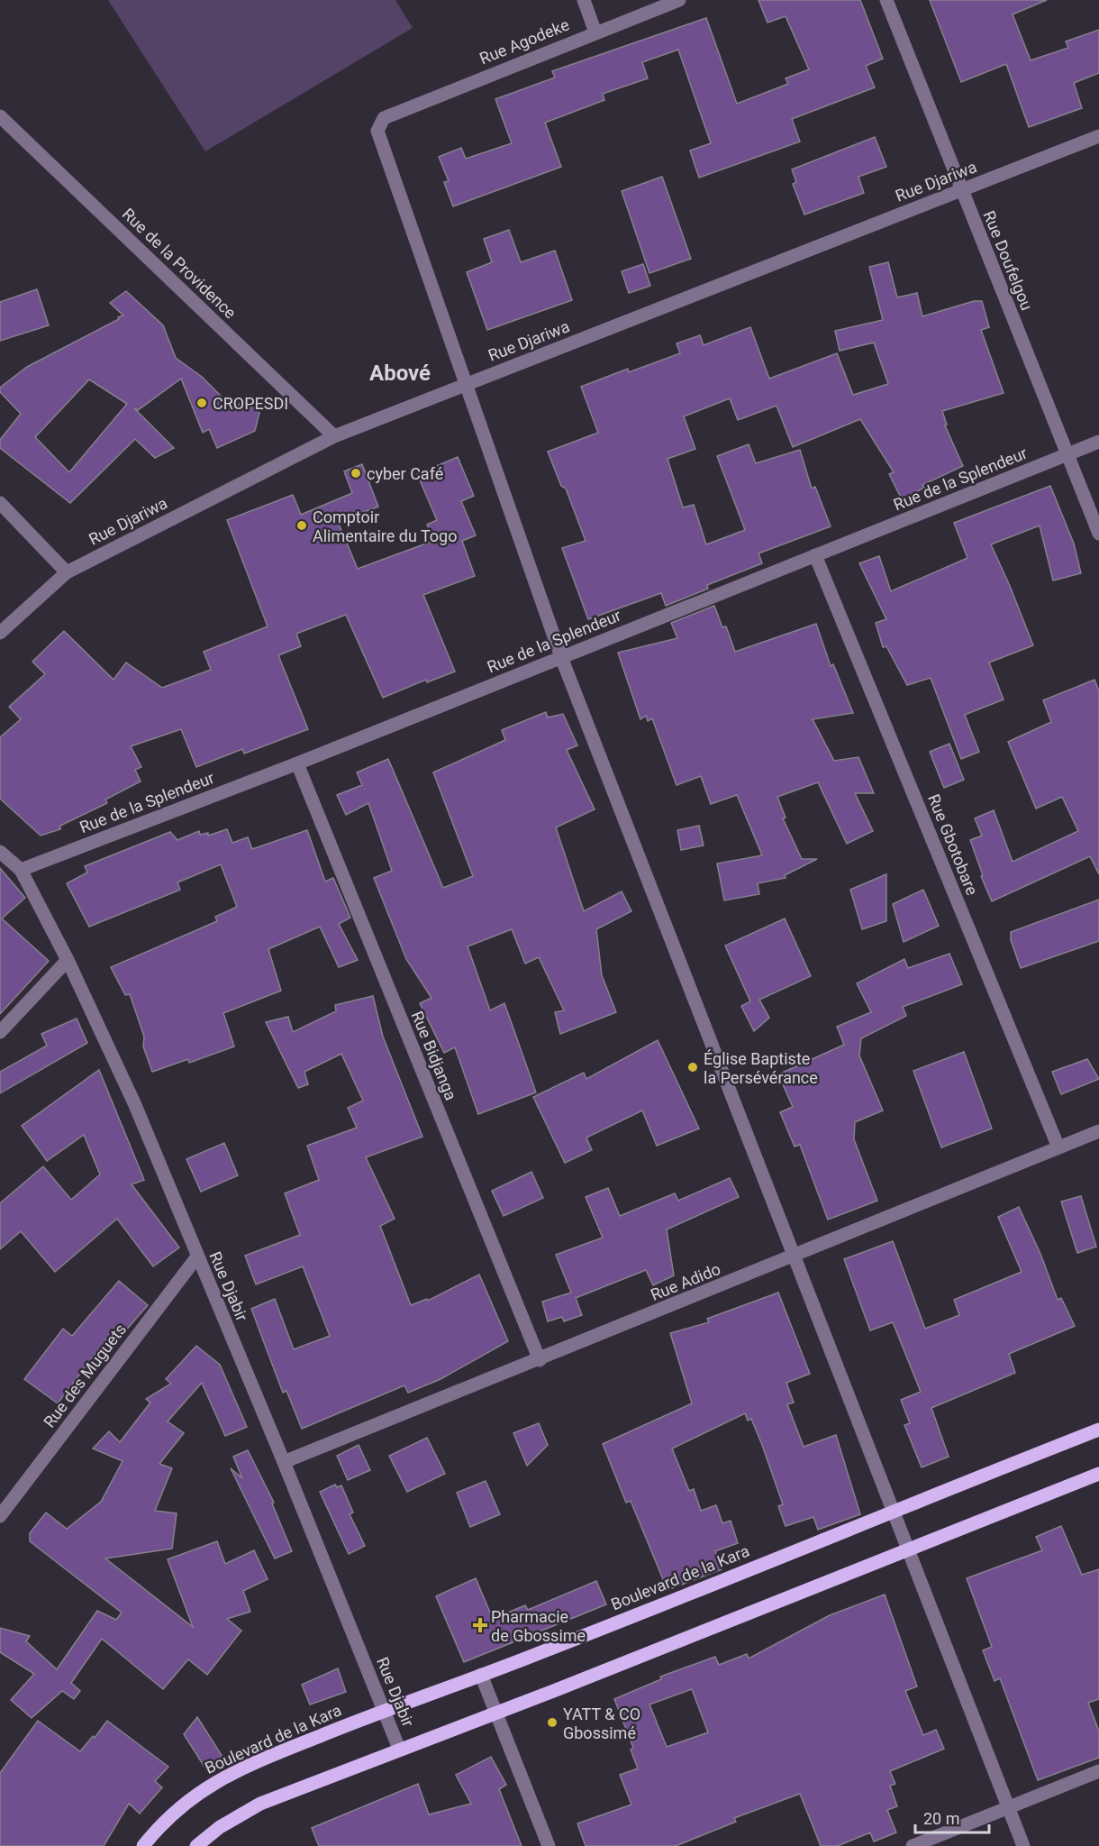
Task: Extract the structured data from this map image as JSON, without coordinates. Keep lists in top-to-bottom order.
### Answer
{
  "streets": {
    "main road": ["Boulevard de la Kara"],
    "street": [
      "Rue Agodeke",
      "Rue Djariwa",
      "Rue Doufelgou",
      "Rue de la Providence",
      "Rue de la Splendeur",
      "Rue Gbotobare",
      "Rue Bidjanga",
      "Rue Adido",
      "Rue Djabir",
      "Rue des Muguets"
    ]
  },
  "crossings": [
    ["Rue Agodeke", "Rue Djariwa"],
    ["Rue Djariwa", "Rue Doufelgou"],
    ["Rue Djariwa", "Rue de la Providence"],
    ["Rue Doufelgou", "Rue de la Splendeur"],
    ["Rue de la Splendeur", "Rue Gbotobare"],
    ["Rue de la Splendeur", "Rue Bidjanga"],
    ["Rue de la Splendeur", "Rue Djabir"],
    ["Rue Gbotobare", "Rue Adido"],
    ["Rue Bidjanga", "Rue Adido"],
    ["Rue Adido", "Rue Djabir"],
    ["Rue Djabir", "Rue des Muguets"],
    ["Rue Djabir", "Boulevard de la Kara"]
  ],
  "districts": ["Abové"],
  "places": {
    "other": [
      "CROPESDI",
      "cyber Café",
      "Comptoir Alimentaire du Togo",
      "Église Baptiste la Persévérance",
      "YATT & CO Gbossimé"
    ],
    "health": ["Pharmacie de Gbossime"]
  },
  "scale_bar": "20 m"
}
